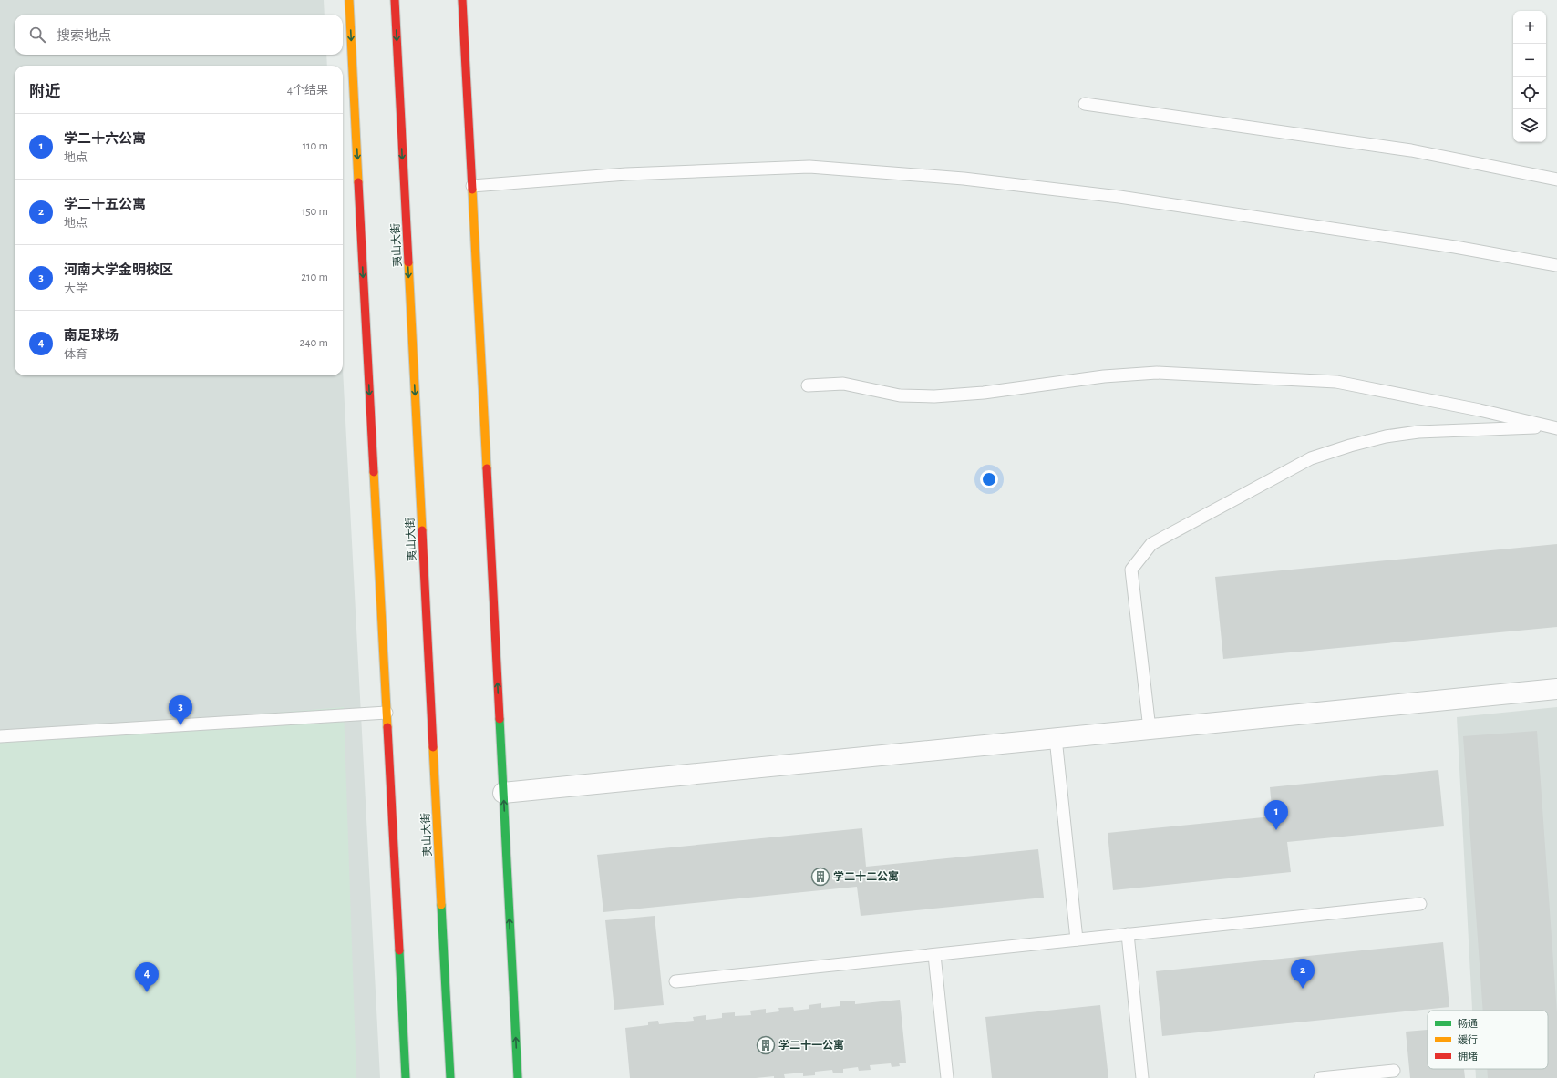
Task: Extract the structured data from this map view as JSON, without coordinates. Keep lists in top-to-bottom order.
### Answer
{
  "streets": {
    "main road": ["夷山大街"]
  },
  "places": {
    "building": ["学二十二公寓", "学二十一公寓"]
  },
  "legend": ["畅通", "缓行", "拥堵"],
  "page": {
    "map_buttons": ["+", "−"],
    "search": "搜索地点",
    "heading": ["附近", "4个结果"],
    "list": [
      {
        "mark": "1",
        "name": "学二十六公寓",
        "note": "地点",
        "value": "110 m"
      },
      {
        "mark": "2",
        "name": "学二十五公寓",
        "note": "地点",
        "value": "150 m"
      },
      {
        "mark": "3",
        "name": "河南大学金明校区",
        "note": "大学",
        "value": "210 m"
      },
      {
        "mark": "4",
        "name": "南足球场",
        "note": "体育",
        "value": "240 m"
      }
    ],
    "pins": [
      "3",
      "1",
      "2",
      "4"
    ]
  }
}
